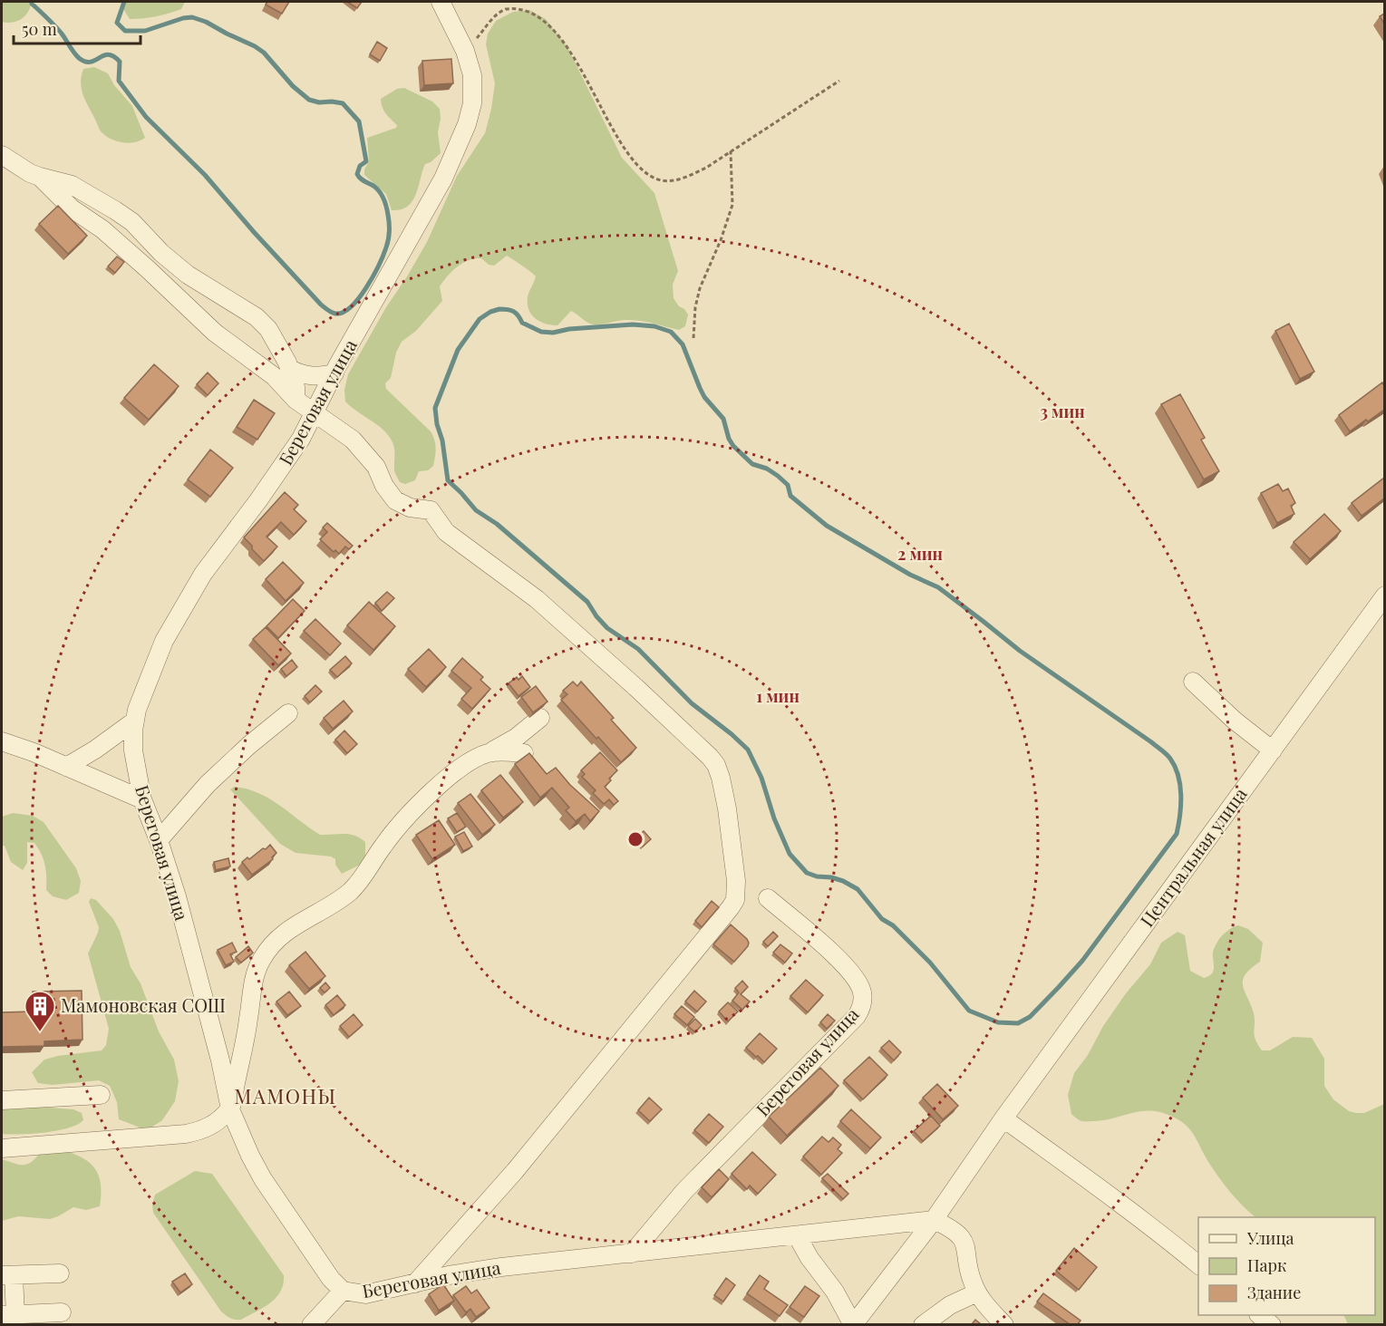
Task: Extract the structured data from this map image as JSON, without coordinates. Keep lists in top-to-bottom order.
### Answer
{
  "streets": {
    "street": ["Береговая улица", "Центральная улица"]
  },
  "crossings": [
    ["Береговая улица", "Центральная улица"]
  ],
  "districts": ["МАМОНЫ"],
  "places": {
    "building": ["Мамоновская СОШ"]
  },
  "legend": ["Улица", "Парк", "Здание"],
  "scale_bar": "50 m",
  "rings": ["3 мин", "2 мин", "1 мин"]
}
